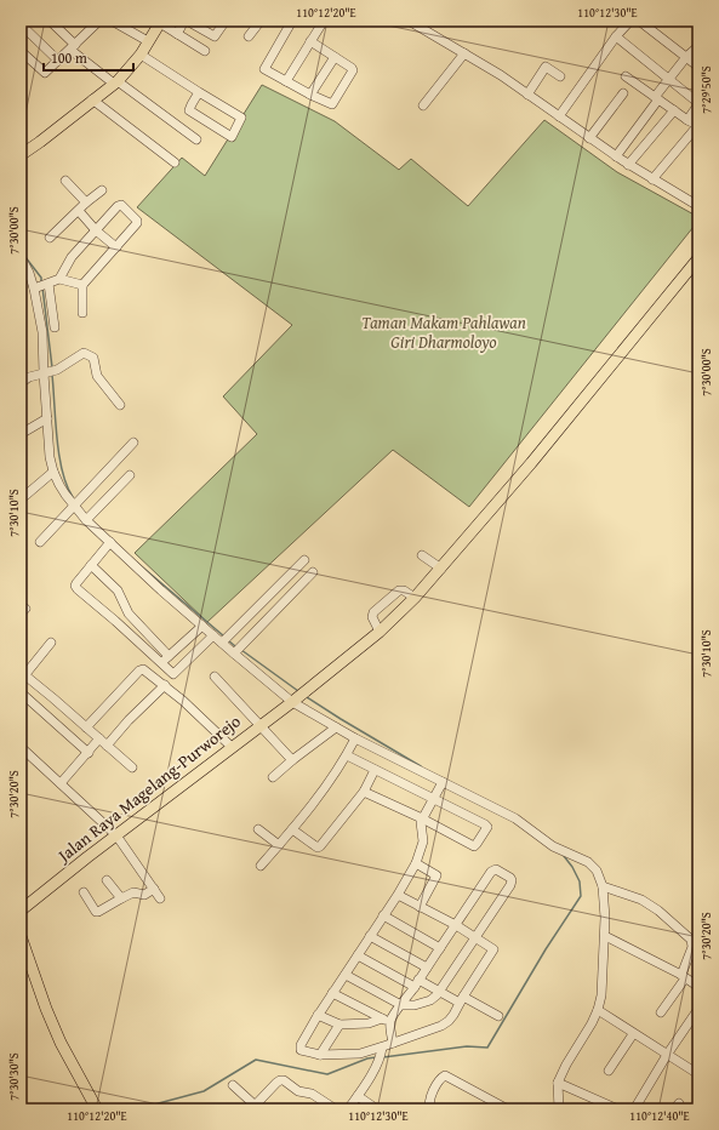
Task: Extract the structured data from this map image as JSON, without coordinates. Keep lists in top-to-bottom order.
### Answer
{
  "streets": {
    "main road": ["Jalan Raya Magelang-Purworejo"]
  },
  "parks": ["Taman Makam Pahlawan Giri Dharmoloyo"],
  "scale_bar": "100 m",
  "coordinates": [
    "110°12'20\"E",
    "110°12'30\"E",
    "7°29'50\"S",
    "7°30'00\"S",
    "7°30'10\"S",
    "7°30'20\"S",
    "7°30'30\"S",
    "110°12'40\"E"
  ]
}
